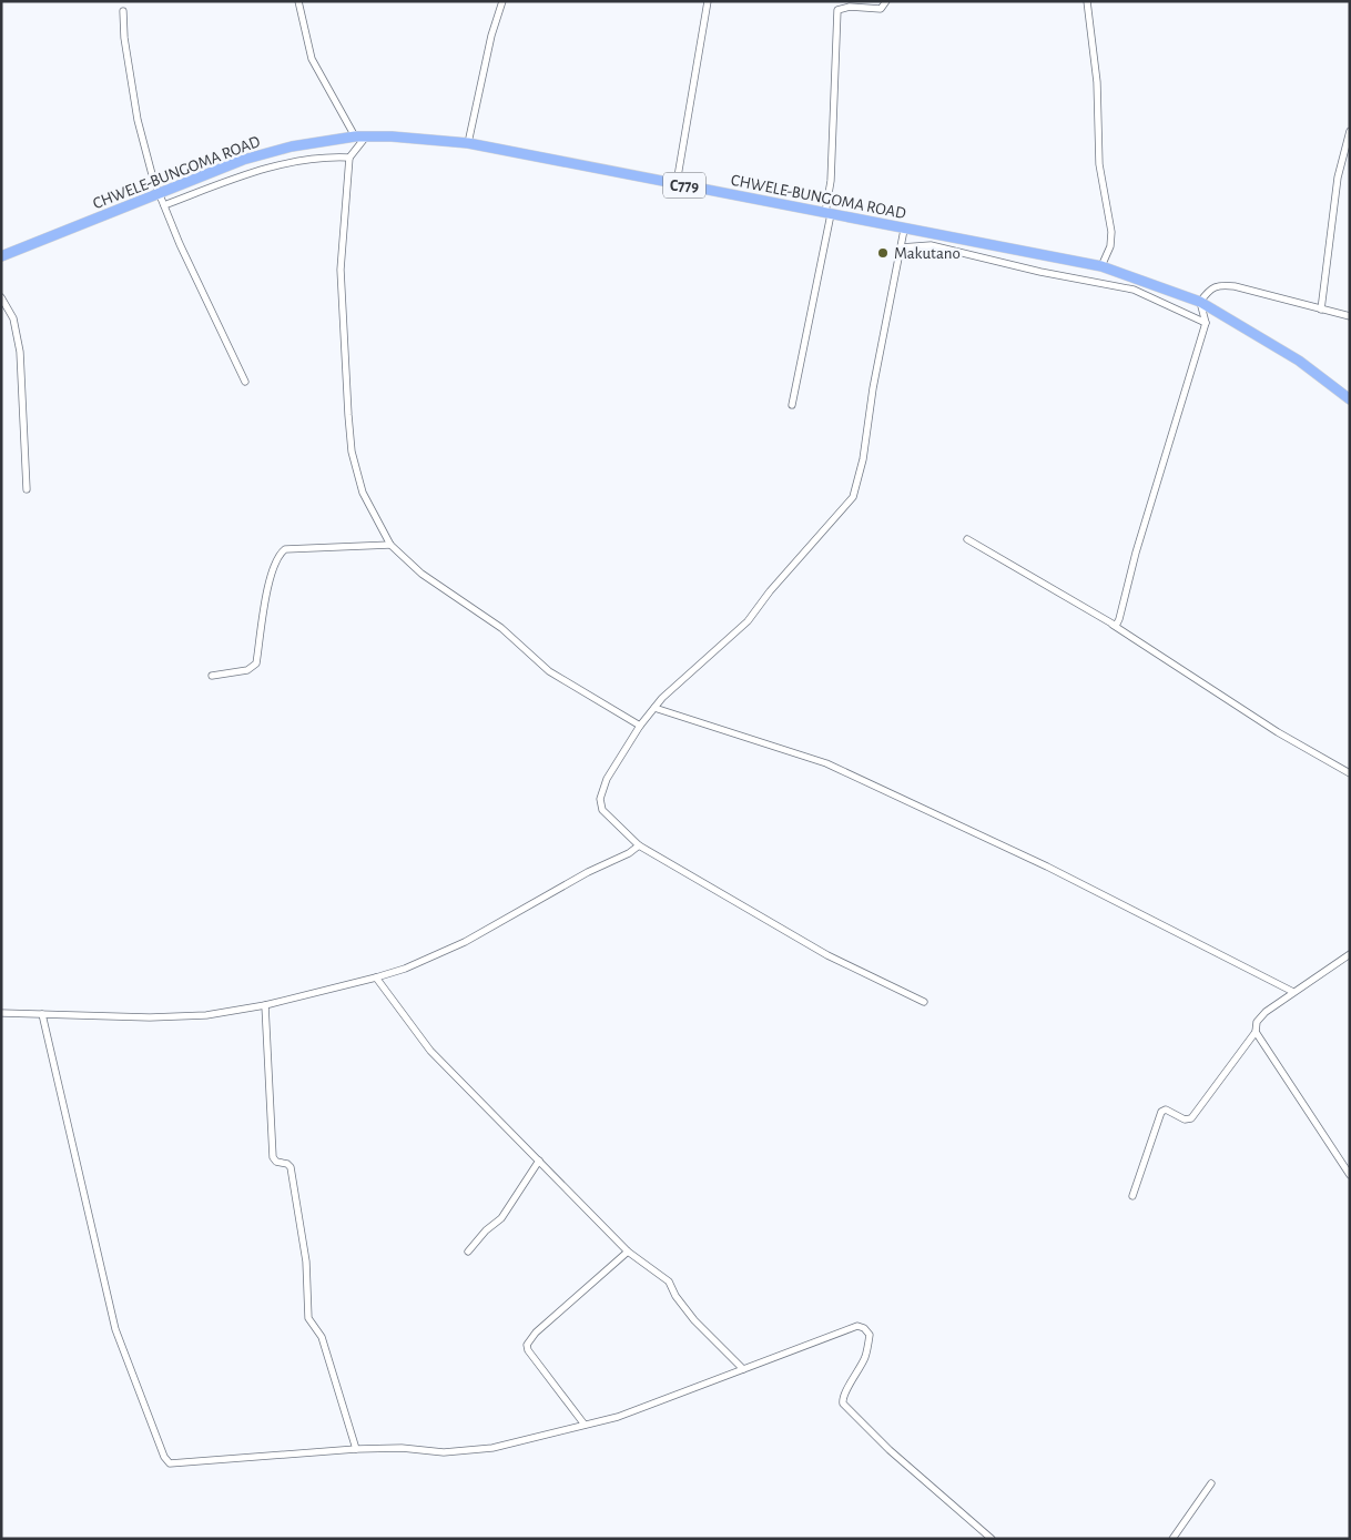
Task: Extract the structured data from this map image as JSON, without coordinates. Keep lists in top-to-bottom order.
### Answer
{
  "streets": {
    "main road": ["CHWELE-BUNGOMA ROAD", "C779"]
  },
  "places": ["Makutano"]
}
